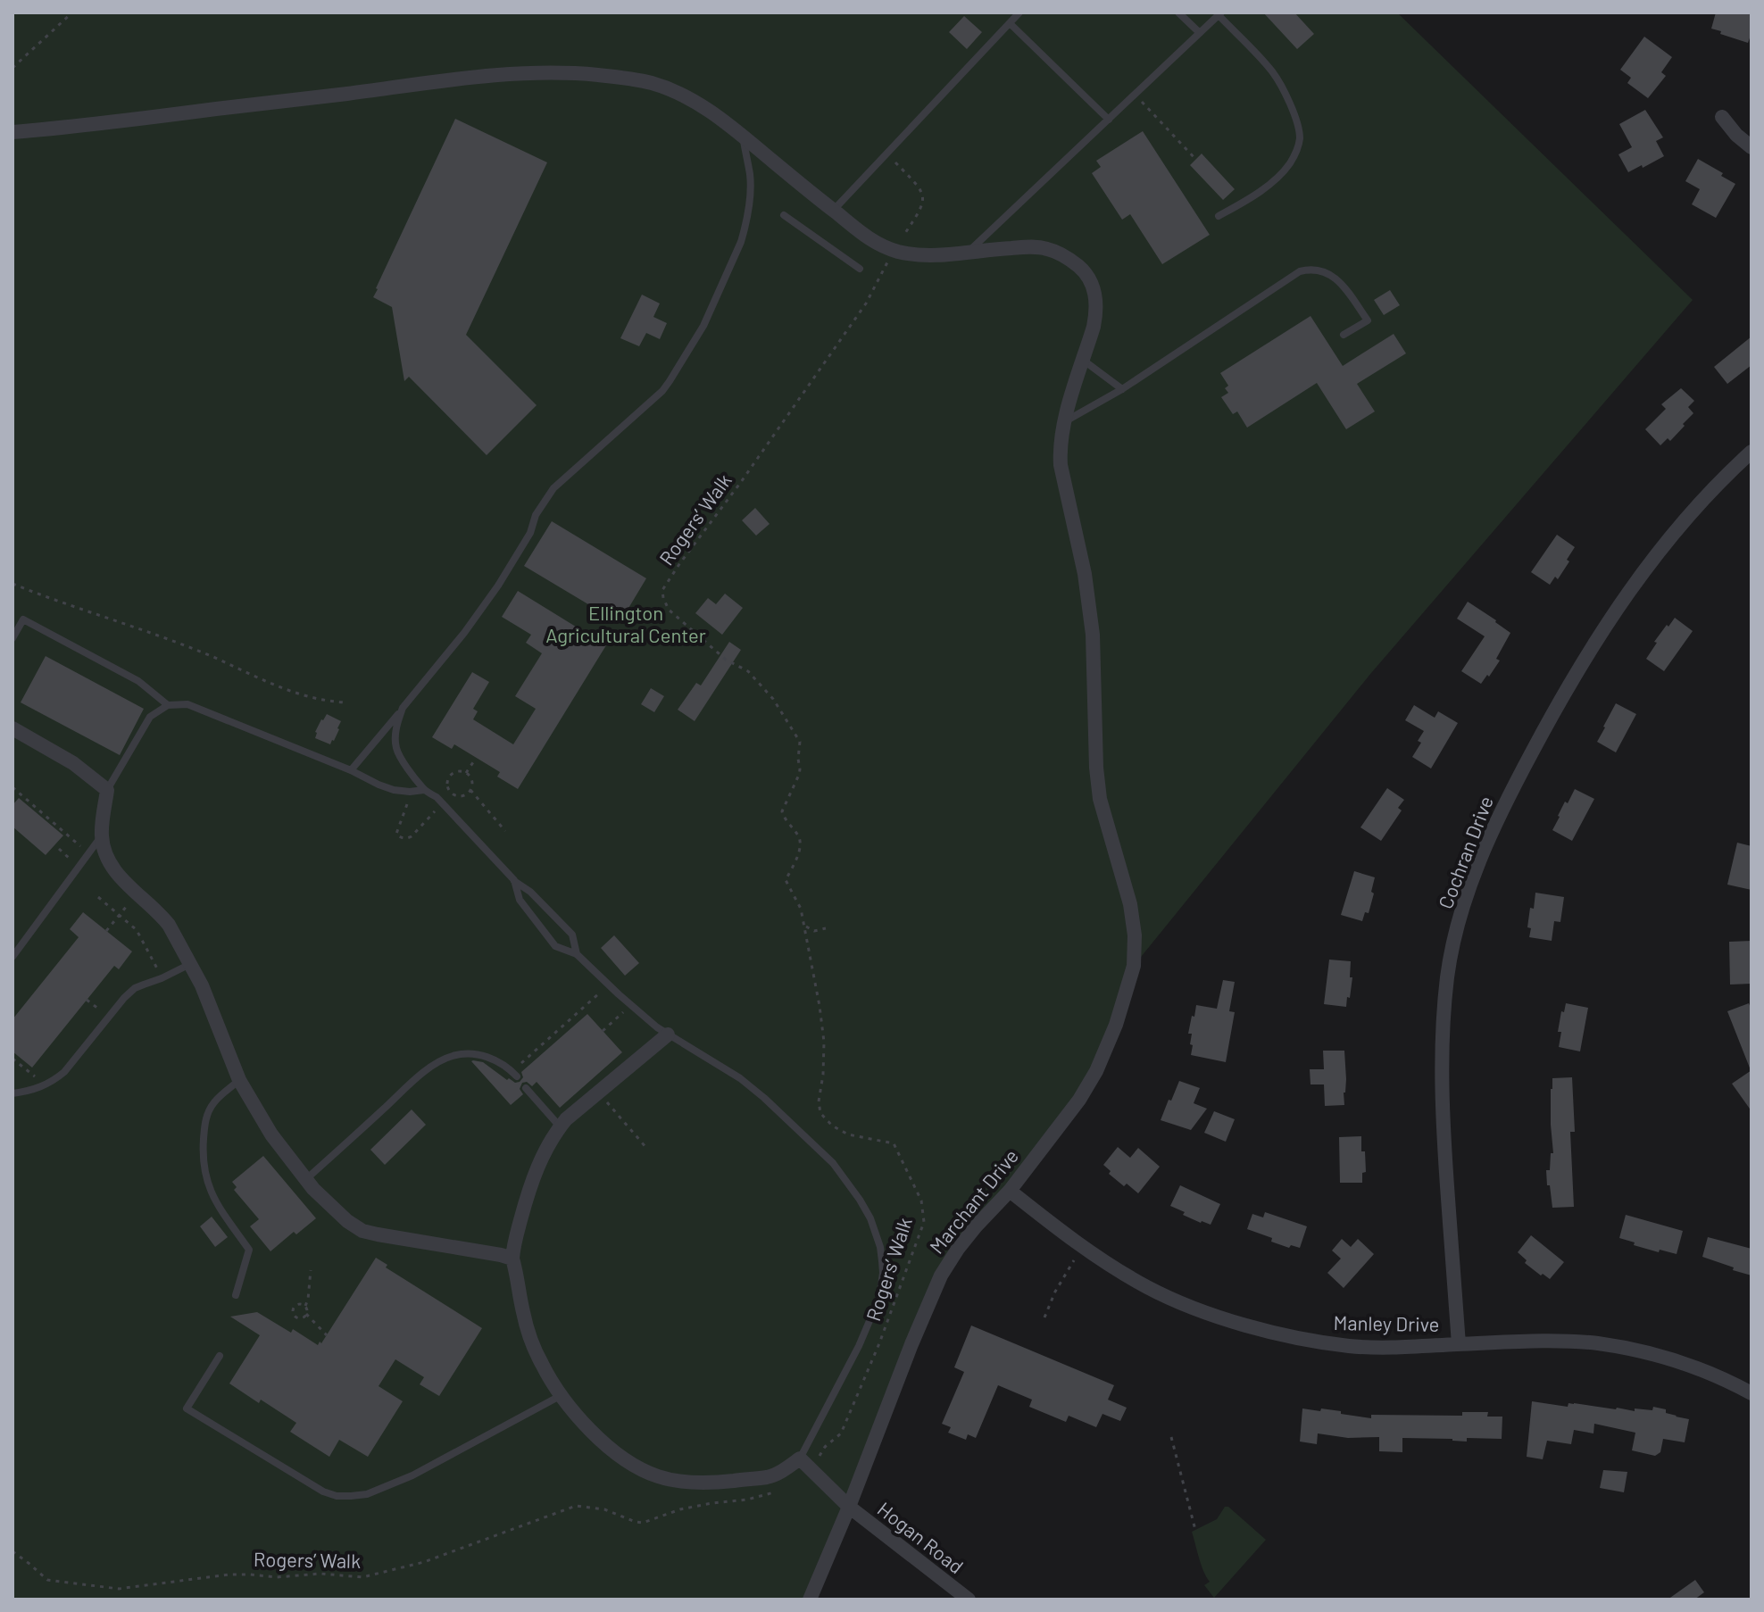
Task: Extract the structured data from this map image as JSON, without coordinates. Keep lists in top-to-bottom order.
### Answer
{
  "streets": {
    "street": [
      "Cochran Drive",
      "Marchant Drive",
      "Manley Drive",
      "Hogan Road"
    ],
    "path": ["Rogers’ Walk"]
  },
  "crossings": [
    ["Rogers’ Walk", "Marchant Drive"],
    ["Rogers’ Walk", "Hogan Road"],
    ["Cochran Drive", "Manley Drive"],
    ["Marchant Drive", "Manley Drive"],
    ["Marchant Drive", "Hogan Road"]
  ],
  "parks": ["Ellington Agricultural Center"]
}
